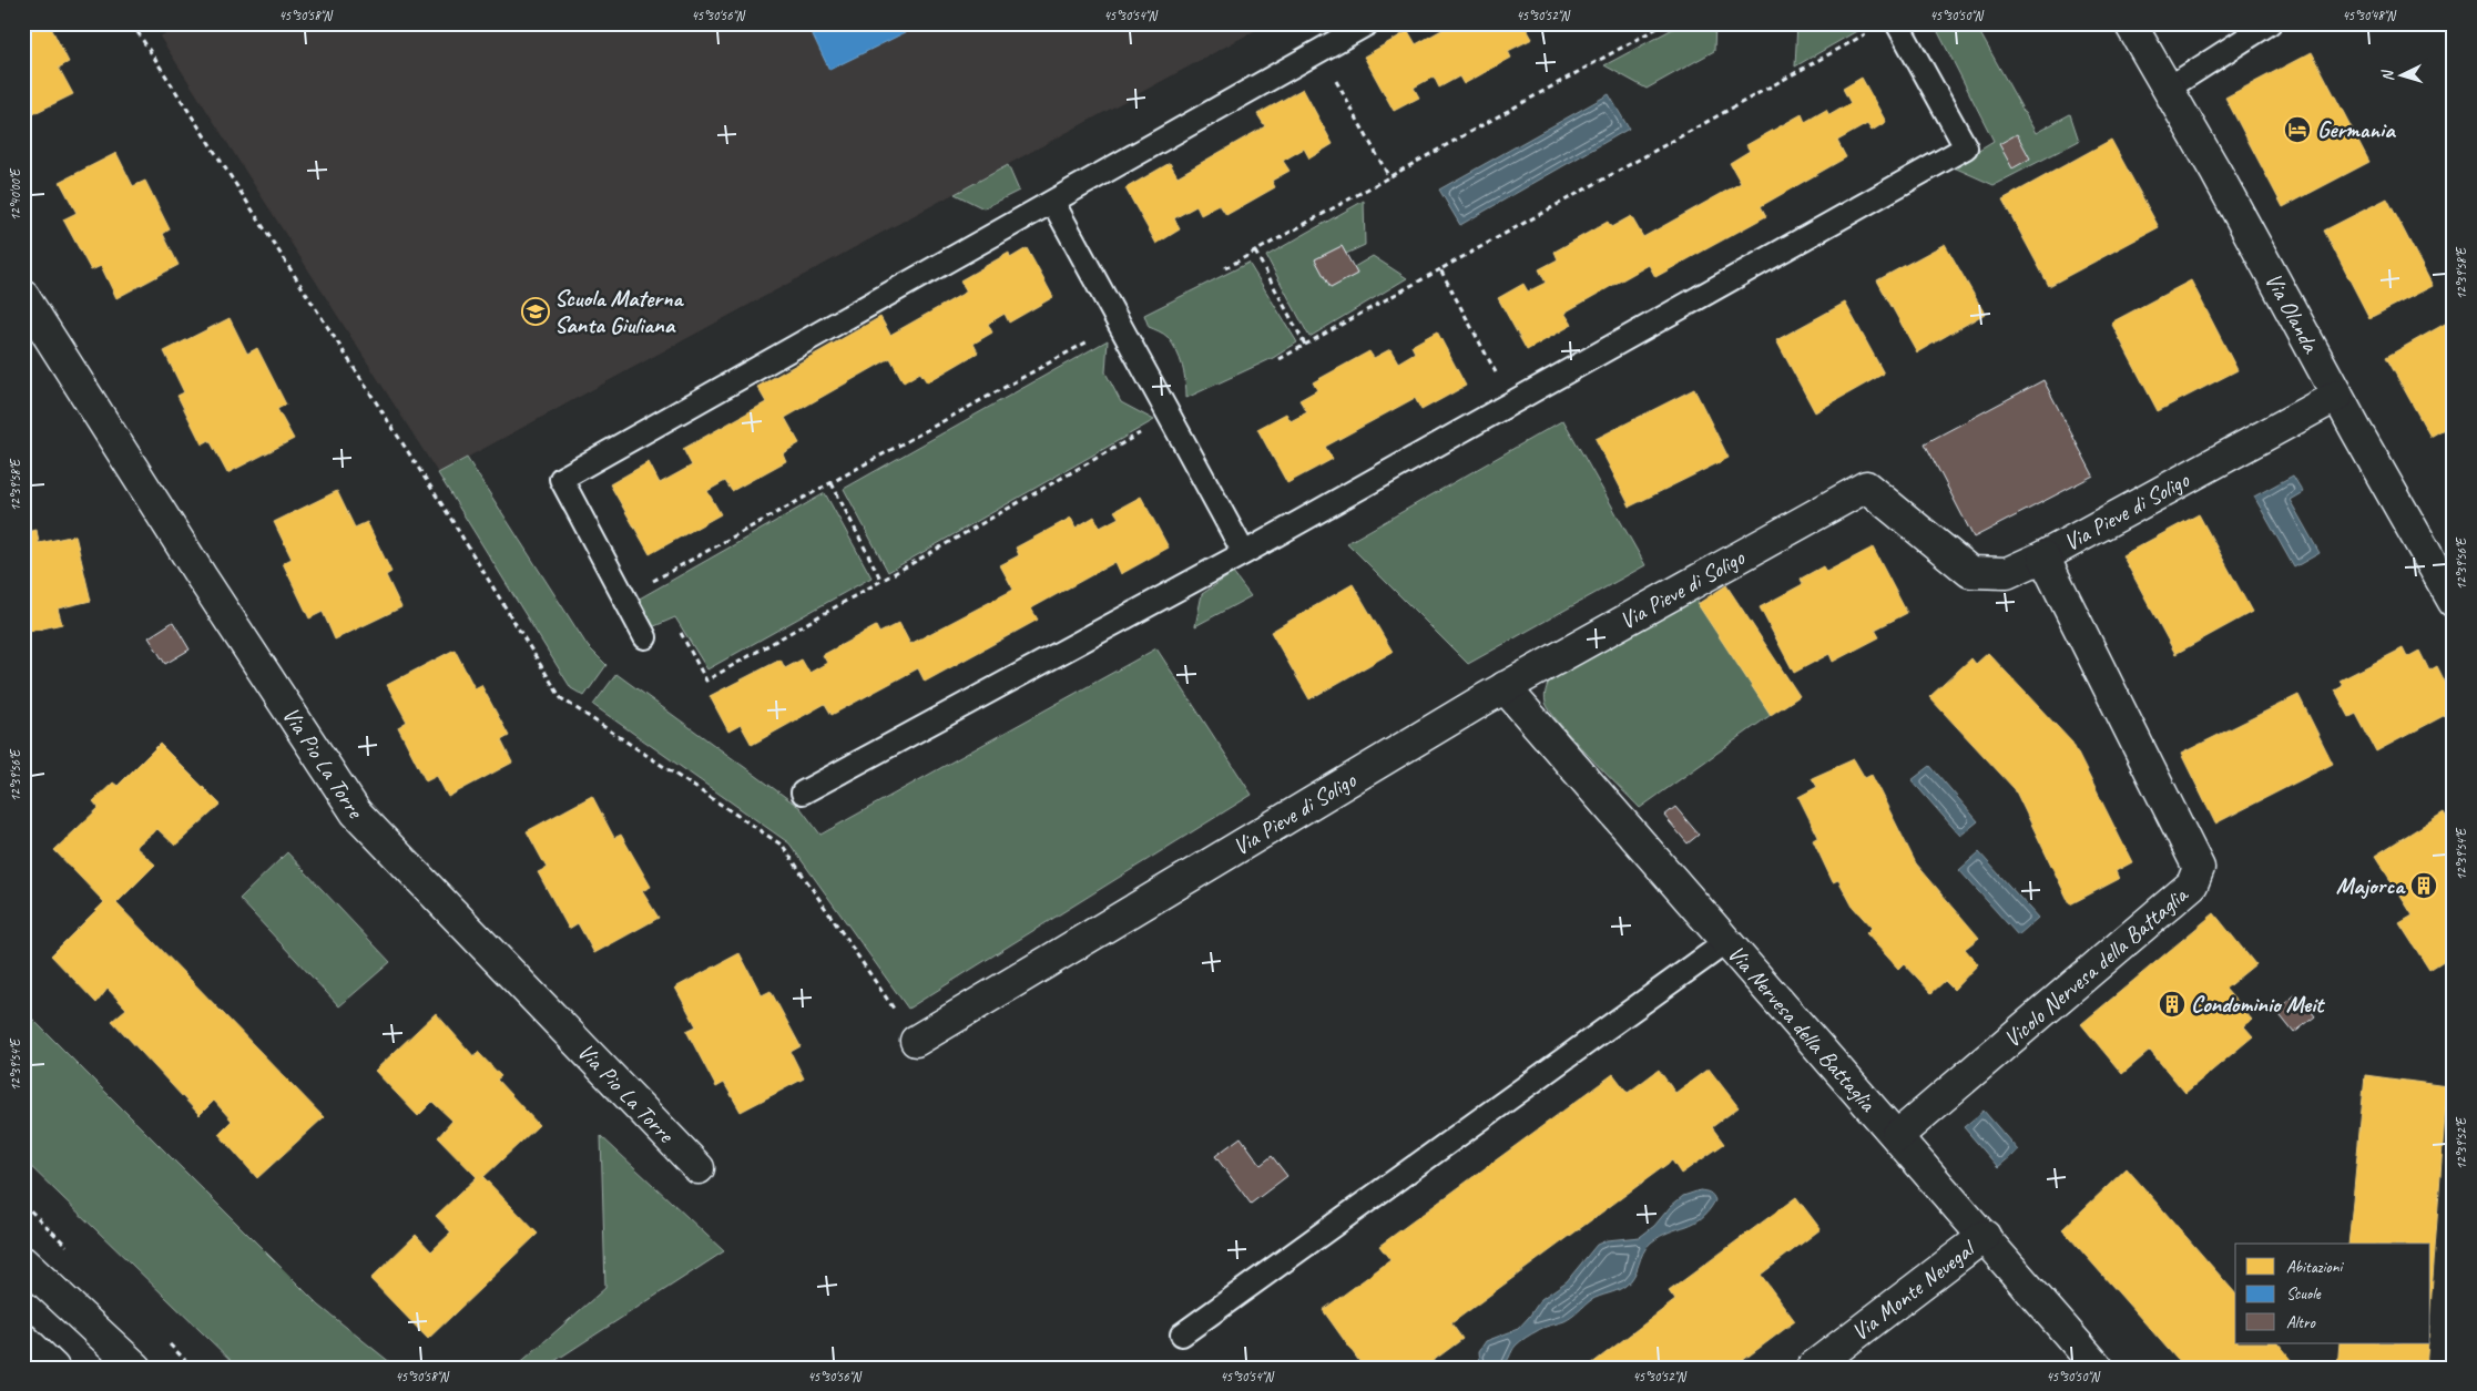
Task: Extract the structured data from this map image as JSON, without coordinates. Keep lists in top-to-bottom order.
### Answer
{
  "streets": {
    "street": [
      "Via Olanda",
      "Via Pieve di Soligo",
      "Via Pio La Torre",
      "Vicolo Nervesa della Battaglia",
      "Via Nervesa della Battaglia",
      "Via Monte Nevegal"
    ]
  },
  "crossings": [
    ["Via Olanda", "Via Pieve di Soligo"],
    ["Via Pieve di Soligo", "Vicolo Nervesa della Battaglia"],
    ["Via Pieve di Soligo", "Via Nervesa della Battaglia"],
    ["Vicolo Nervesa della Battaglia", "Via Nervesa della Battaglia"],
    ["Via Nervesa della Battaglia", "Via Monte Nevegal"]
  ],
  "places": {
    "hotel": ["Germania"],
    "school or university": ["Scuola Materna Santa Giuliana"],
    "building": ["Majorca", "Condominio Meit"]
  },
  "legend": ["Abitazioni", "Scuole", "Altro"],
  "north": "left",
  "coordinates": [
    "45°30'58\"N",
    "45°30'56\"N",
    "45°30'54\"N",
    "45°30'52\"N",
    "45°30'50\"N",
    "45°30'48\"N",
    "12°40'00\"E",
    "12°39'58\"E",
    "12°39'56\"E",
    "12°39'54\"E",
    "12°39'52\"E"
  ]
}
